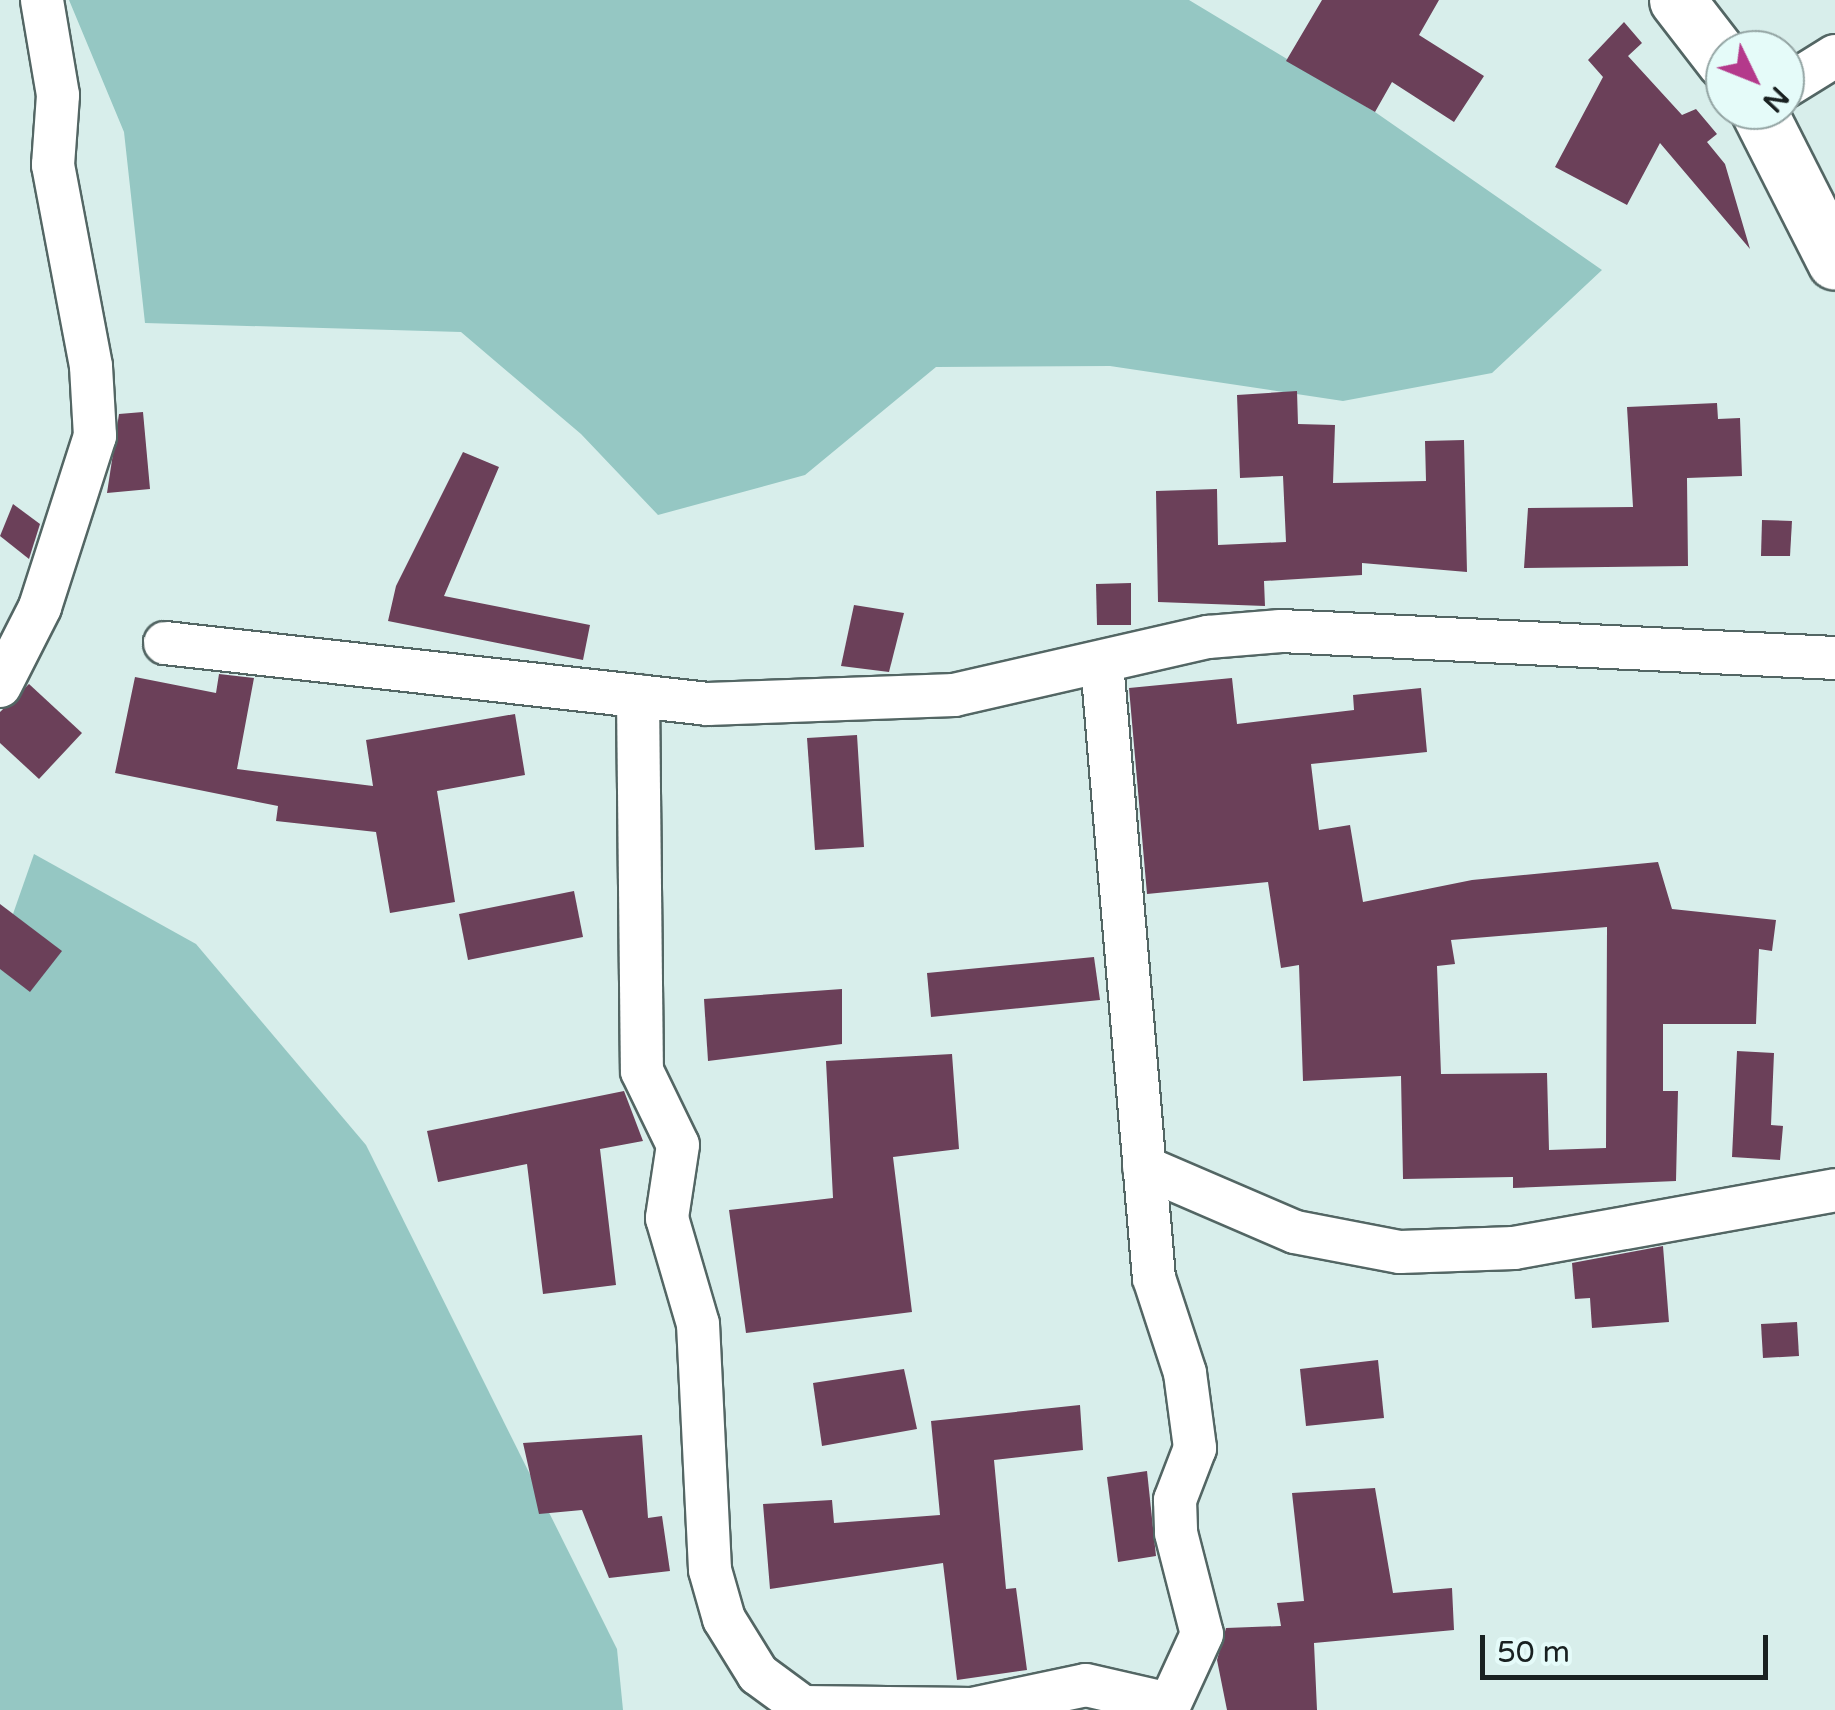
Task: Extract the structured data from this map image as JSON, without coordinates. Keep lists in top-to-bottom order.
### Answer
{
  "scale_bar": "50 m",
  "north": "bottom right"
}
